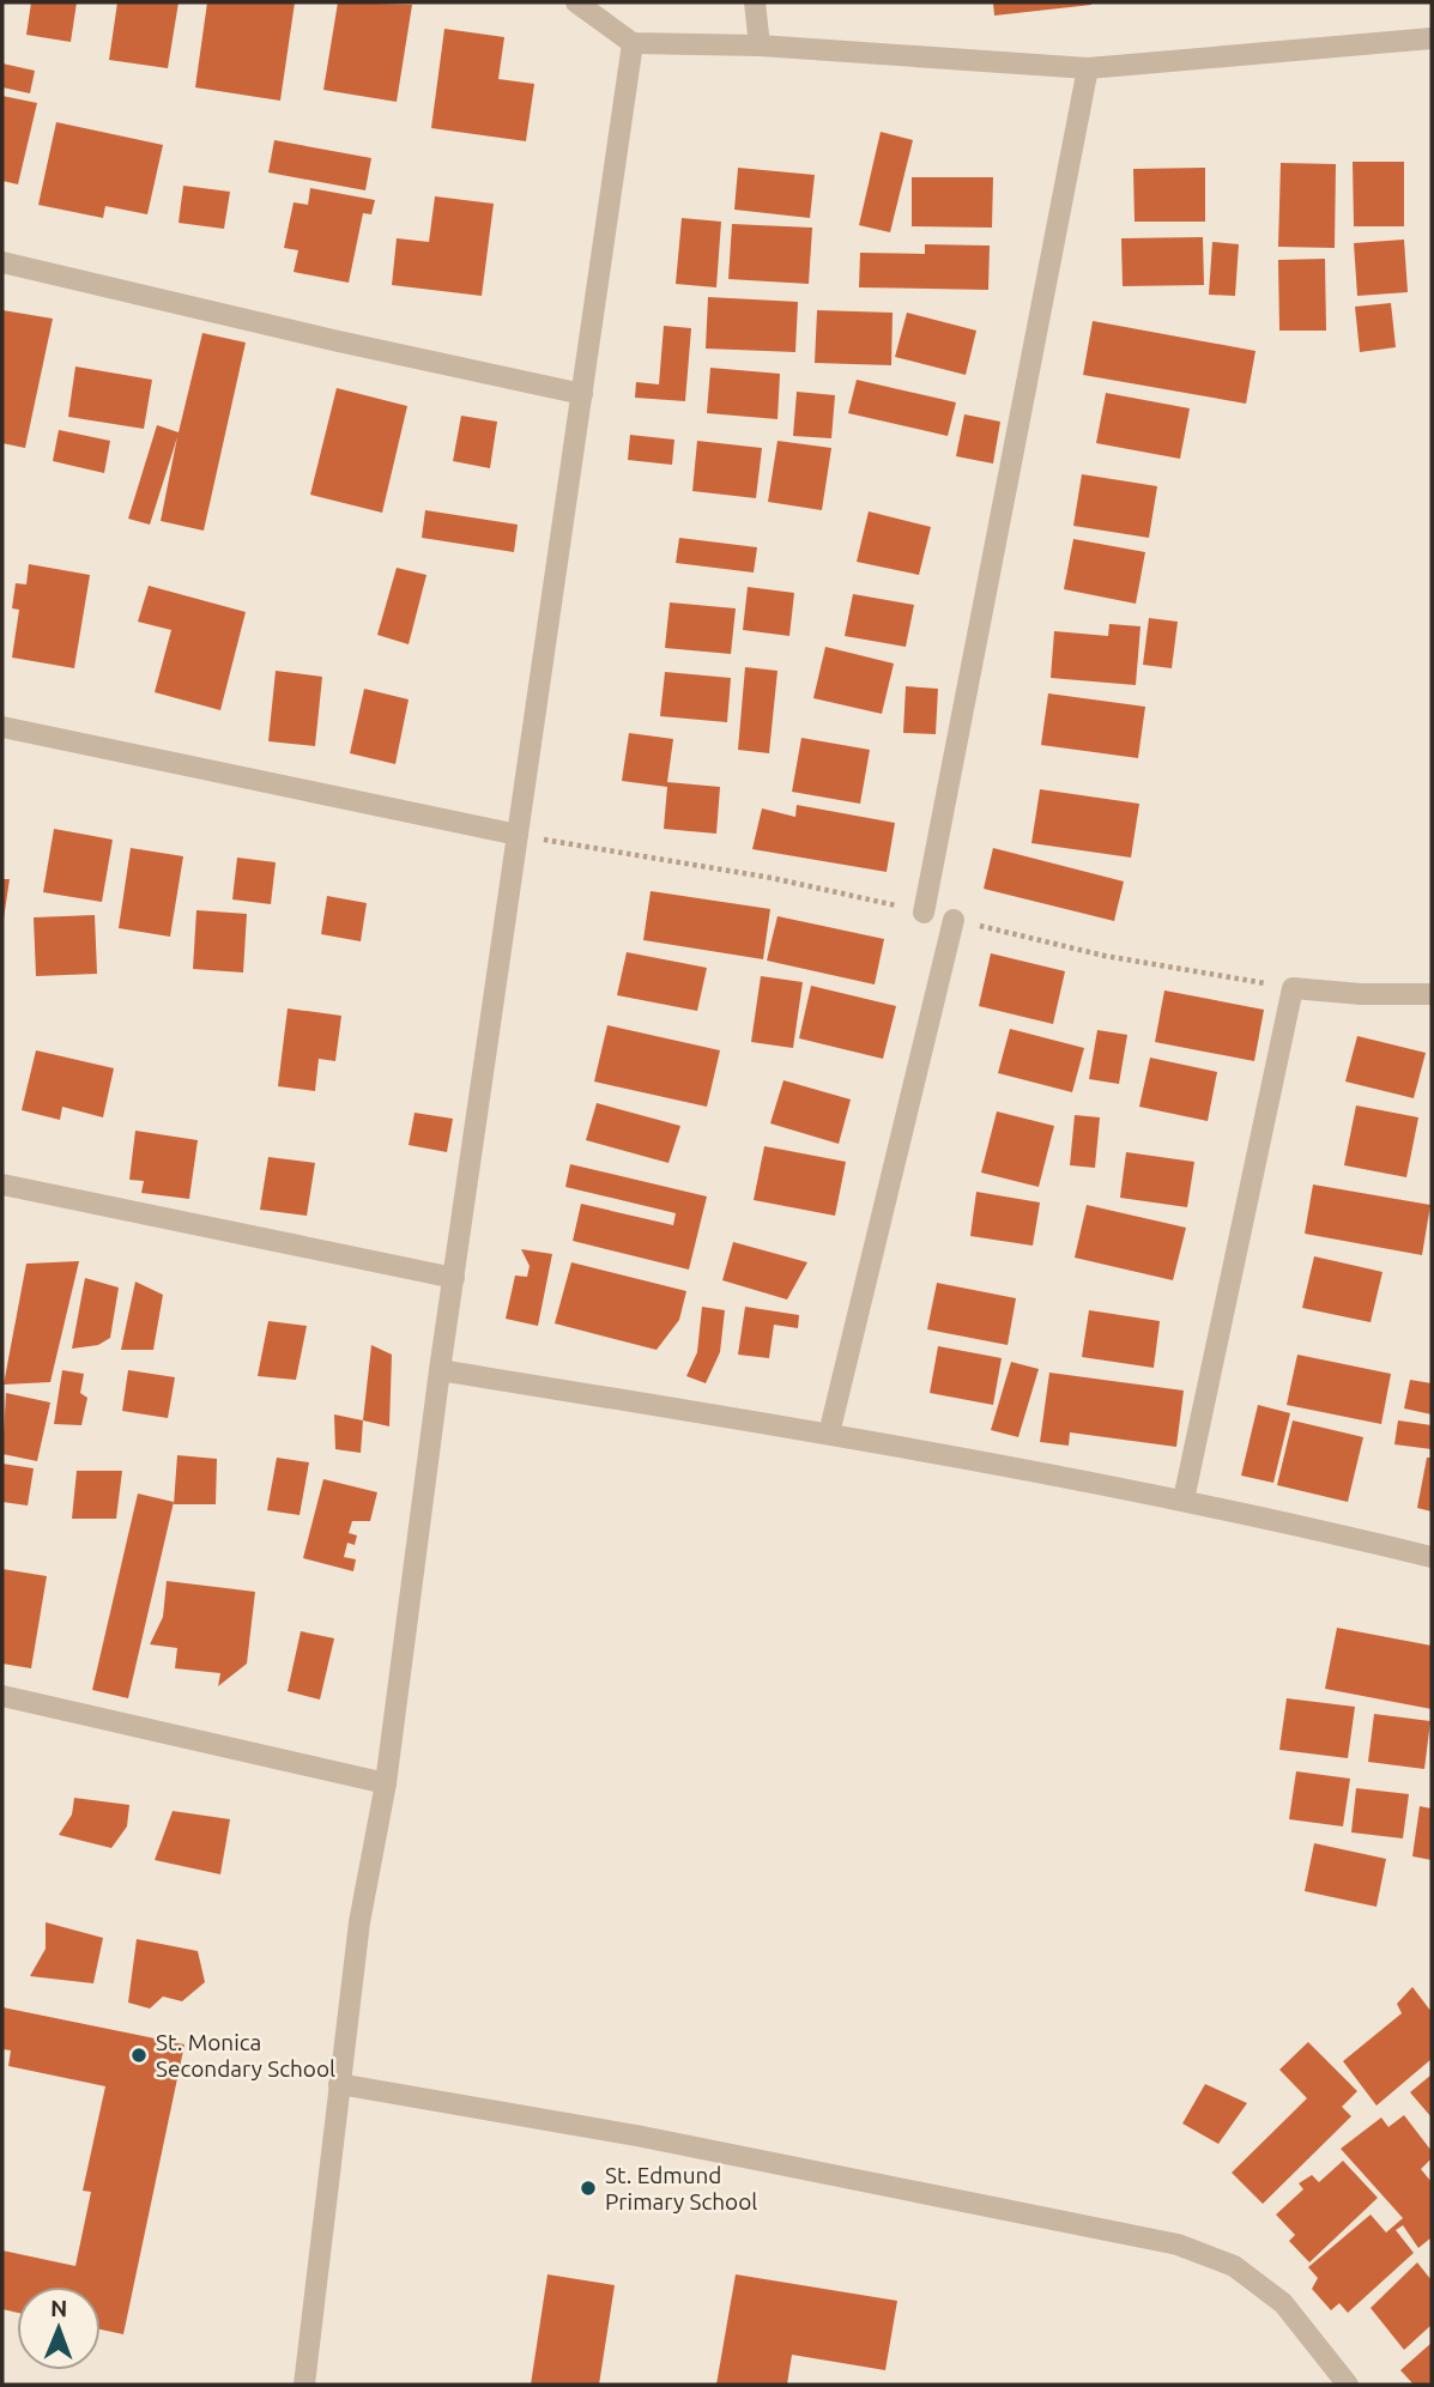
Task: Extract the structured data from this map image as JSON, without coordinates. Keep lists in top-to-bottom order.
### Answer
{
  "places": ["St. Monica Secondary School", "St. Edmund Primary School"],
  "north": "top"
}
